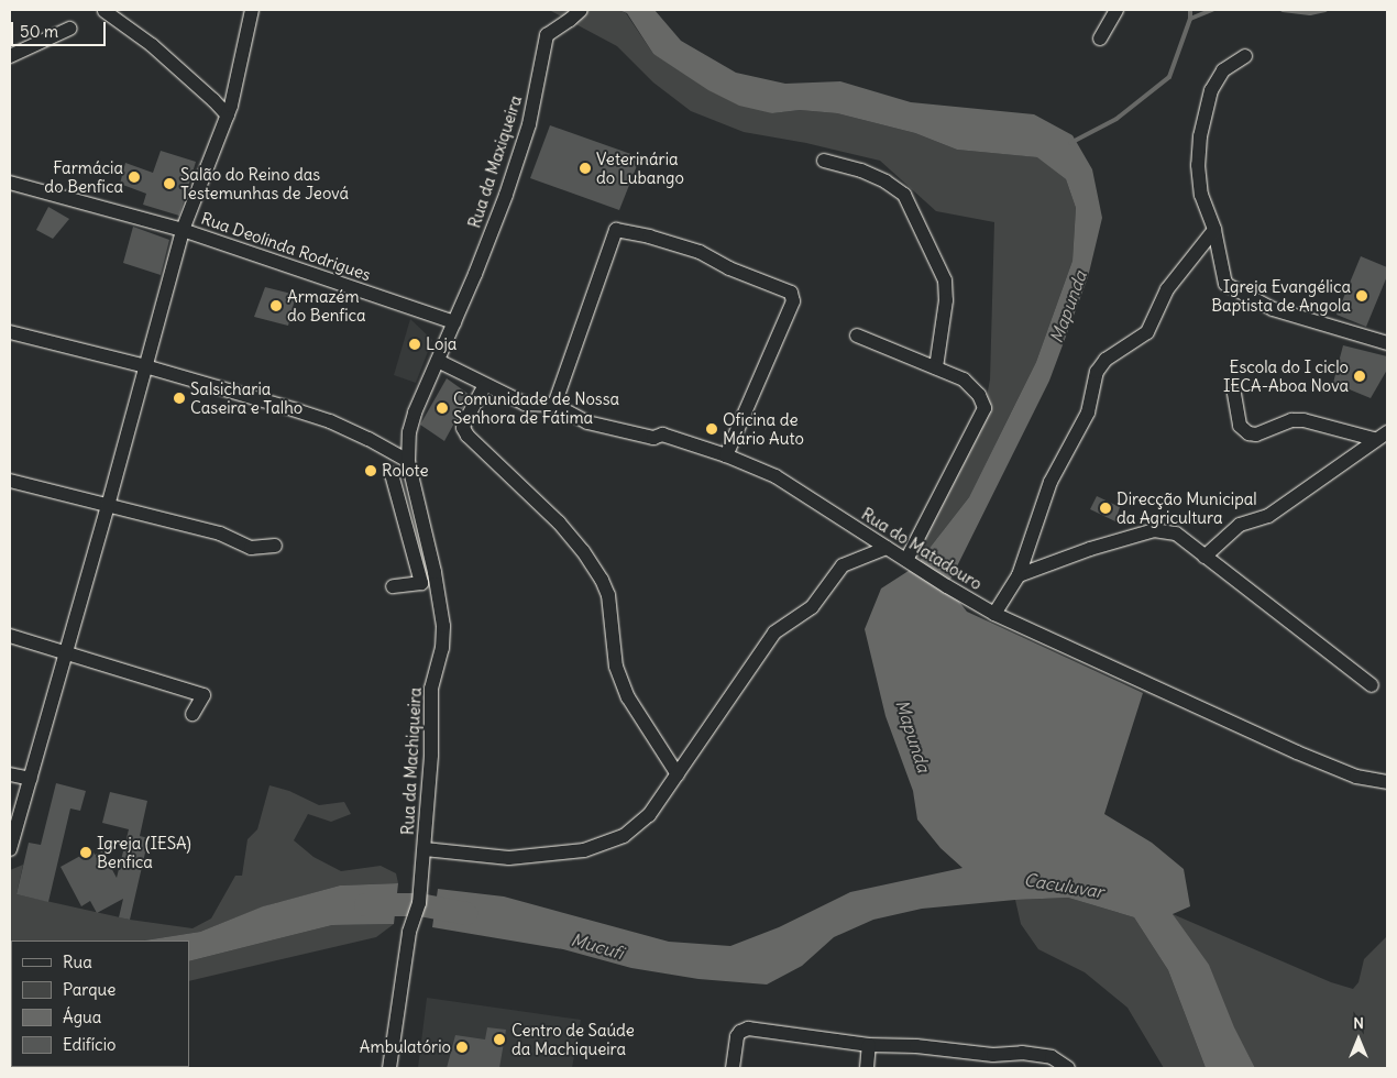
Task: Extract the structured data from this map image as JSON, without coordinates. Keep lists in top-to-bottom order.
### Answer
{
  "streets": {
    "street": [
      "Rua da Maxiqueira",
      "Rua Deolinda Rodrigues",
      "Rua do Matadouro",
      "Rua da Machiqueira"
    ]
  },
  "crossings": [
    ["Rua da Maxiqueira", "Rua da Machiqueira"],
    ["Rua Deolinda Rodrigues", "Rua da Machiqueira"],
    ["Rua do Matadouro", "Rua da Machiqueira"]
  ],
  "water": ["Mapunda", "Caculuvar", "Mucufi"],
  "places": [
    "Veterinária do Lubango",
    "Farmácia do Benfica",
    "Salão do Reino das Testemunhas de Jeová",
    "Igreja Evangélica Baptista de Angola",
    "Armazém do Benfica",
    "Loja",
    "Escola do I ciclo IECA-Aboa Nova",
    "Salsicharia Caseira e Talho",
    "Comunidade de Nossa Senhora de Fátima",
    "Oficina de Mário Auto",
    "Rolote",
    "Direcção Municipal da Agricultura",
    "Igreja (IESA) Benfica",
    "Centro de Saúde da Machiqueira",
    "Ambulatório"
  ],
  "legend": [
    "Rua",
    "Parque",
    "Água",
    "Edifício"
  ],
  "scale_bar": "50 m",
  "north": "top"
}
